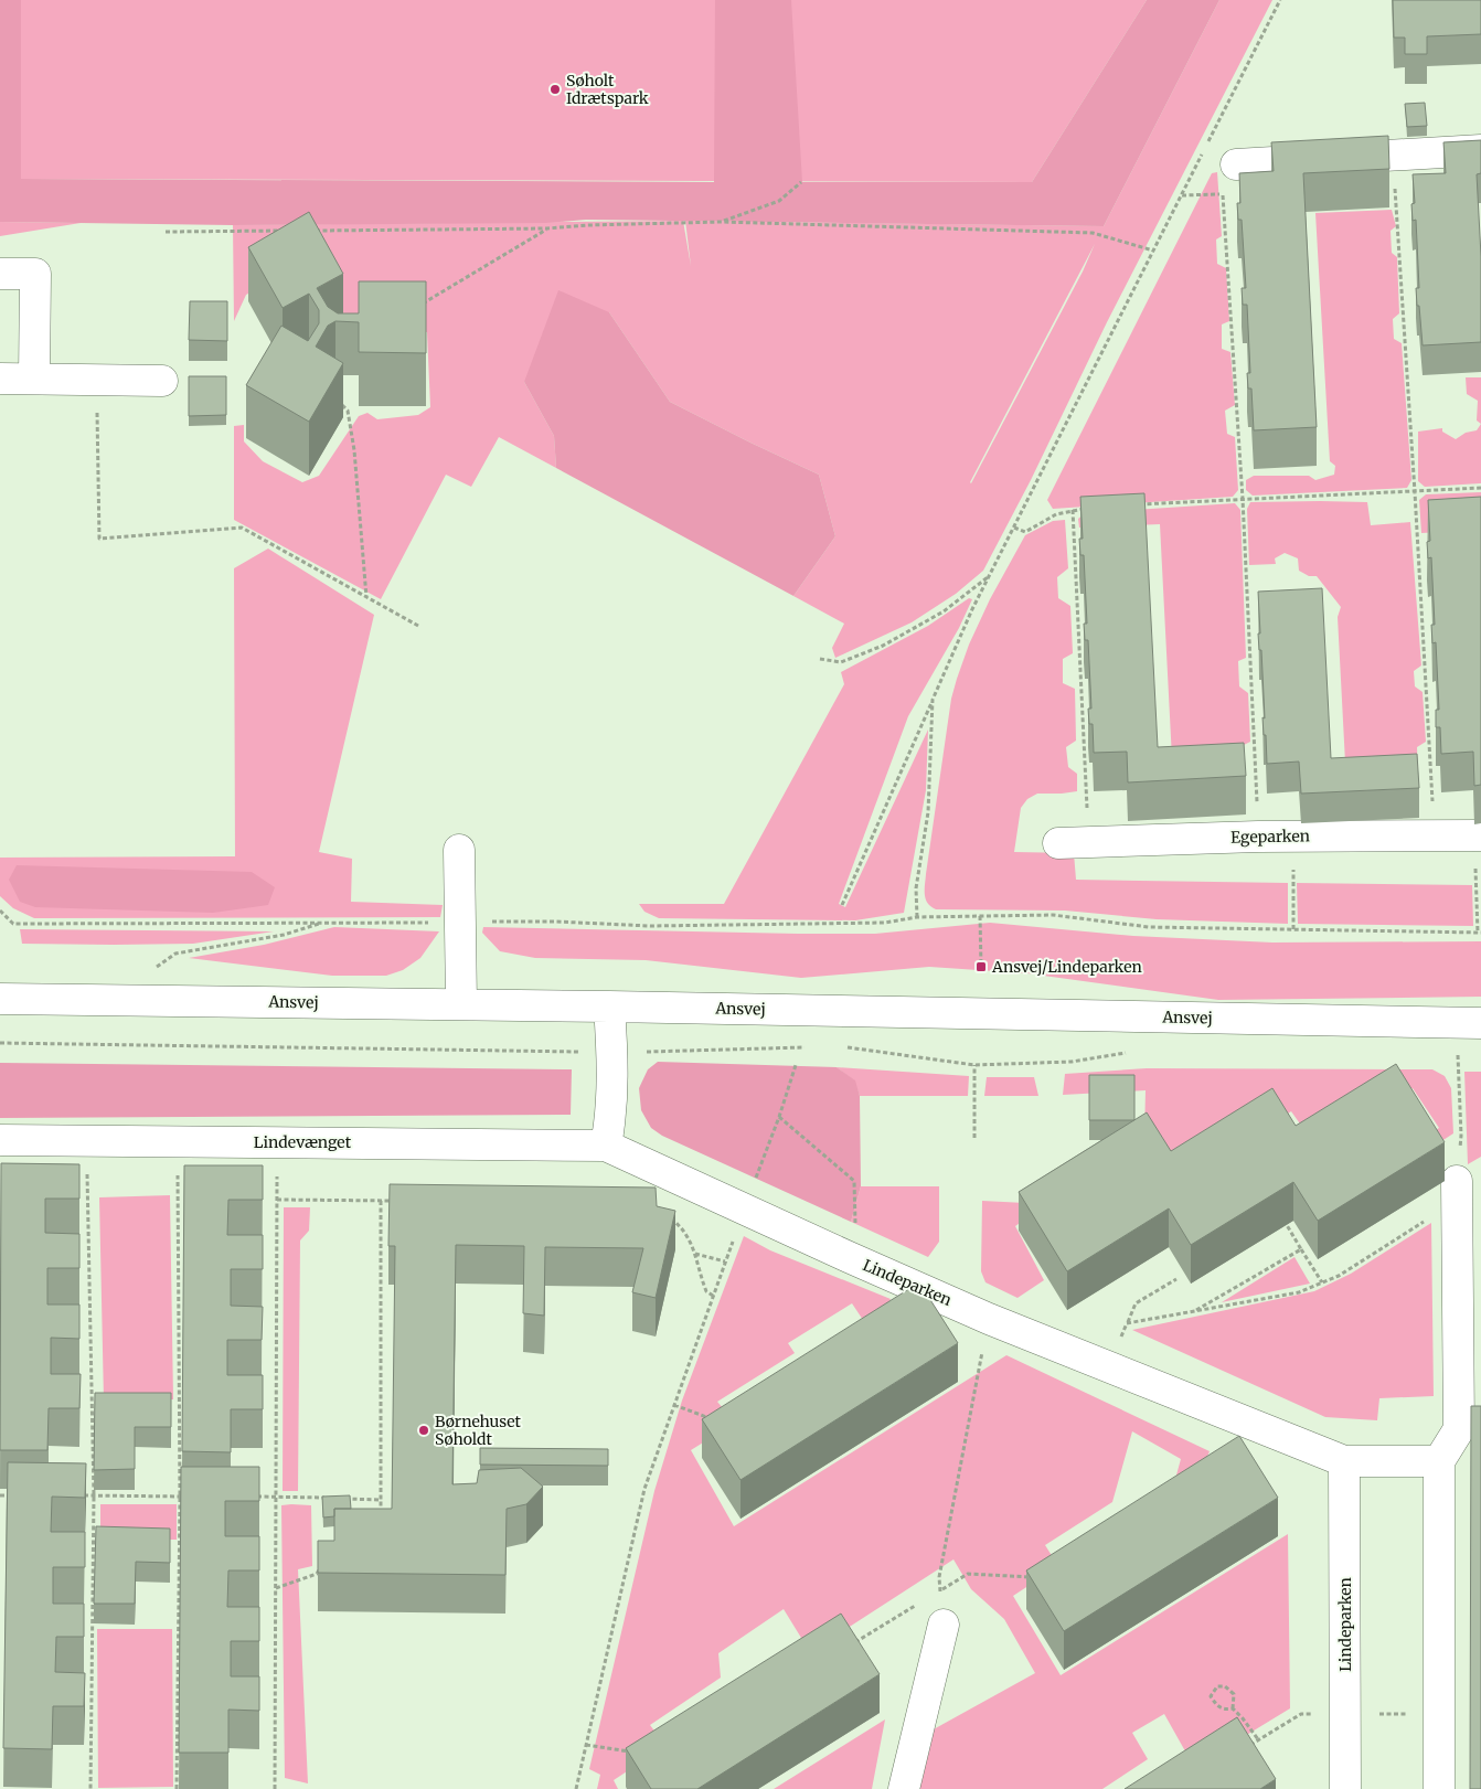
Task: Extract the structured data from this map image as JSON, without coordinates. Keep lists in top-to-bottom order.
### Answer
{
  "streets": {
    "street": [
      "Egeparken",
      "Ansvej",
      "Lindevænget",
      "Lindeparken"
    ]
  },
  "crossings": [
    ["Lindevænget", "Lindeparken"]
  ],
  "places": {
    "other": ["Søholt Idrætspark", "Børnehuset Søholdt"],
    "transit": ["Ansvej/Lindeparken"]
  }
}
